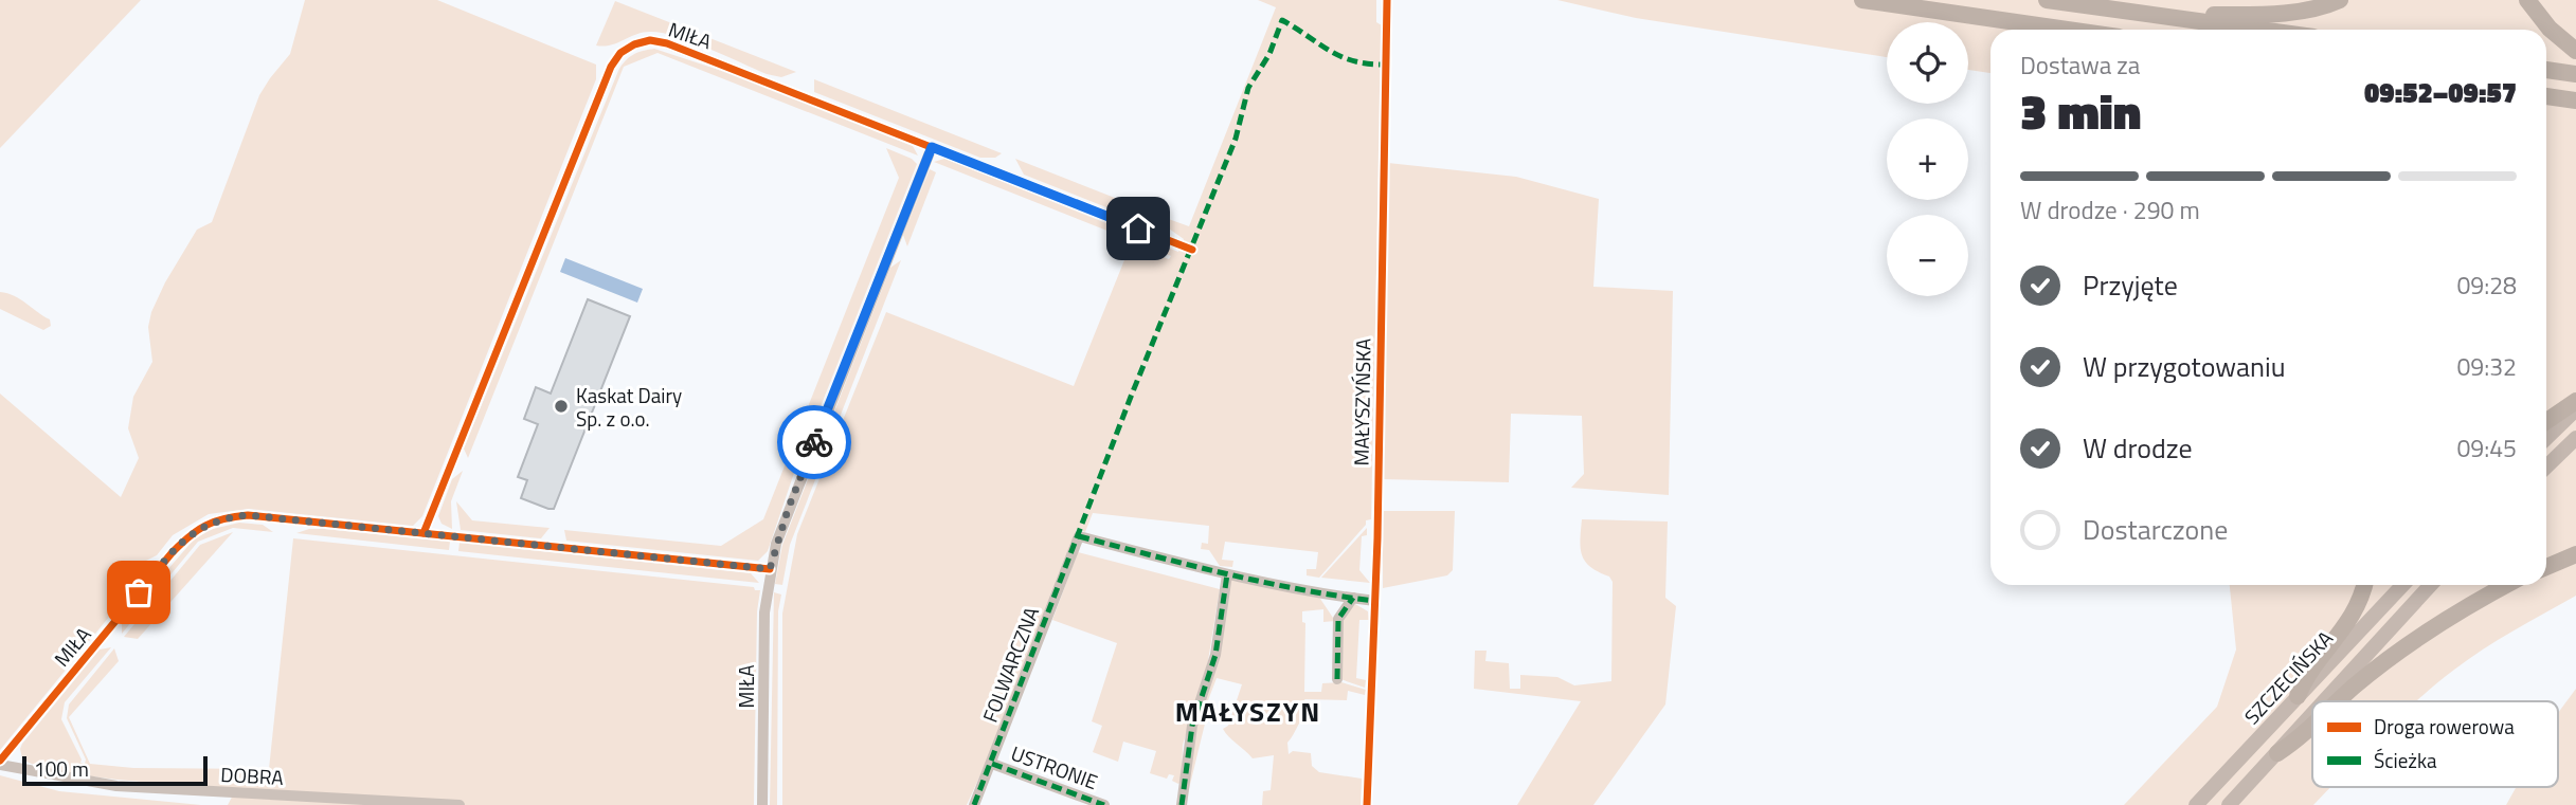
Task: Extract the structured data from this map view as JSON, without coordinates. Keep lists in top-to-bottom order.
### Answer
{
  "streets": {
    "main road": ["SZCZECIŃSKA"],
    "street": [
      "MIŁA",
      "MAŁYSZYŃSKA",
      "FOLWARCZNA",
      "USTRONIE",
      "DOBRA"
    ]
  },
  "crossings": [
    ["MIŁA", "DOBRA"],
    ["FOLWARCZNA", "USTRONIE"]
  ],
  "districts": ["MAŁYSZYN"],
  "places": ["Kaskat Dairy Sp. z o.o."],
  "legend": ["Droga rowerowa", "Ścieżka"],
  "scale_bar": "100 m",
  "page": {
    "map_buttons": ["+", "−"],
    "heading": ["3 min", "Dostawa za", "09:52–09:57"],
    "bar": "W drodze · 290 m",
    "list": [
      ["Przyjęte", "09:28"],
      ["W przygotowaniu", "09:32"],
      ["W drodze", "09:45"],
      "Dostarczone"
    ],
    "scale": "100 m"
  }
}
